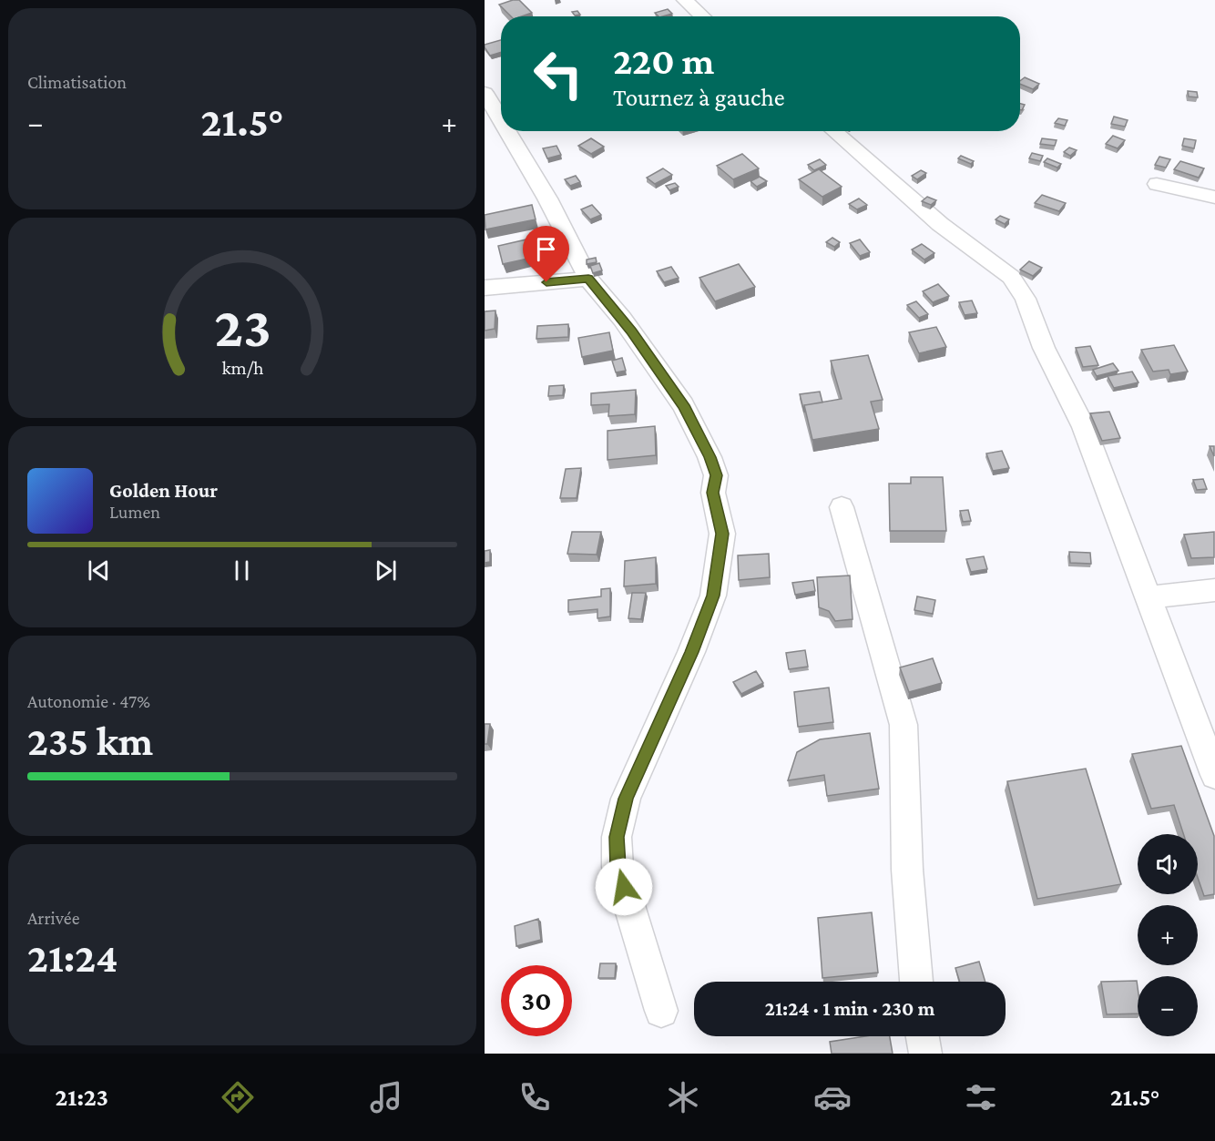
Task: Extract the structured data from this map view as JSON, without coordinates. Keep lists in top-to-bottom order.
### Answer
{
  "page": {
    "tile": [
      "Climatisation",
      ["Autonomie · 47%", "235 km"],
      ["Arrivée", "21:24"]
    ],
    "turn": ["220 m", "Tournez à gauche"],
    "heat": ["−", "21.5°", "+"],
    "song": ["Golden Hour", "Lumen"],
    "map_buttons": ["+", "−"],
    "limit": "30",
    "trip": "21:24 · 1 min · 230 m",
    "tabs": ["21:23", "21.5°"],
    "gauge": ["23", "km/h"]
  }
}
